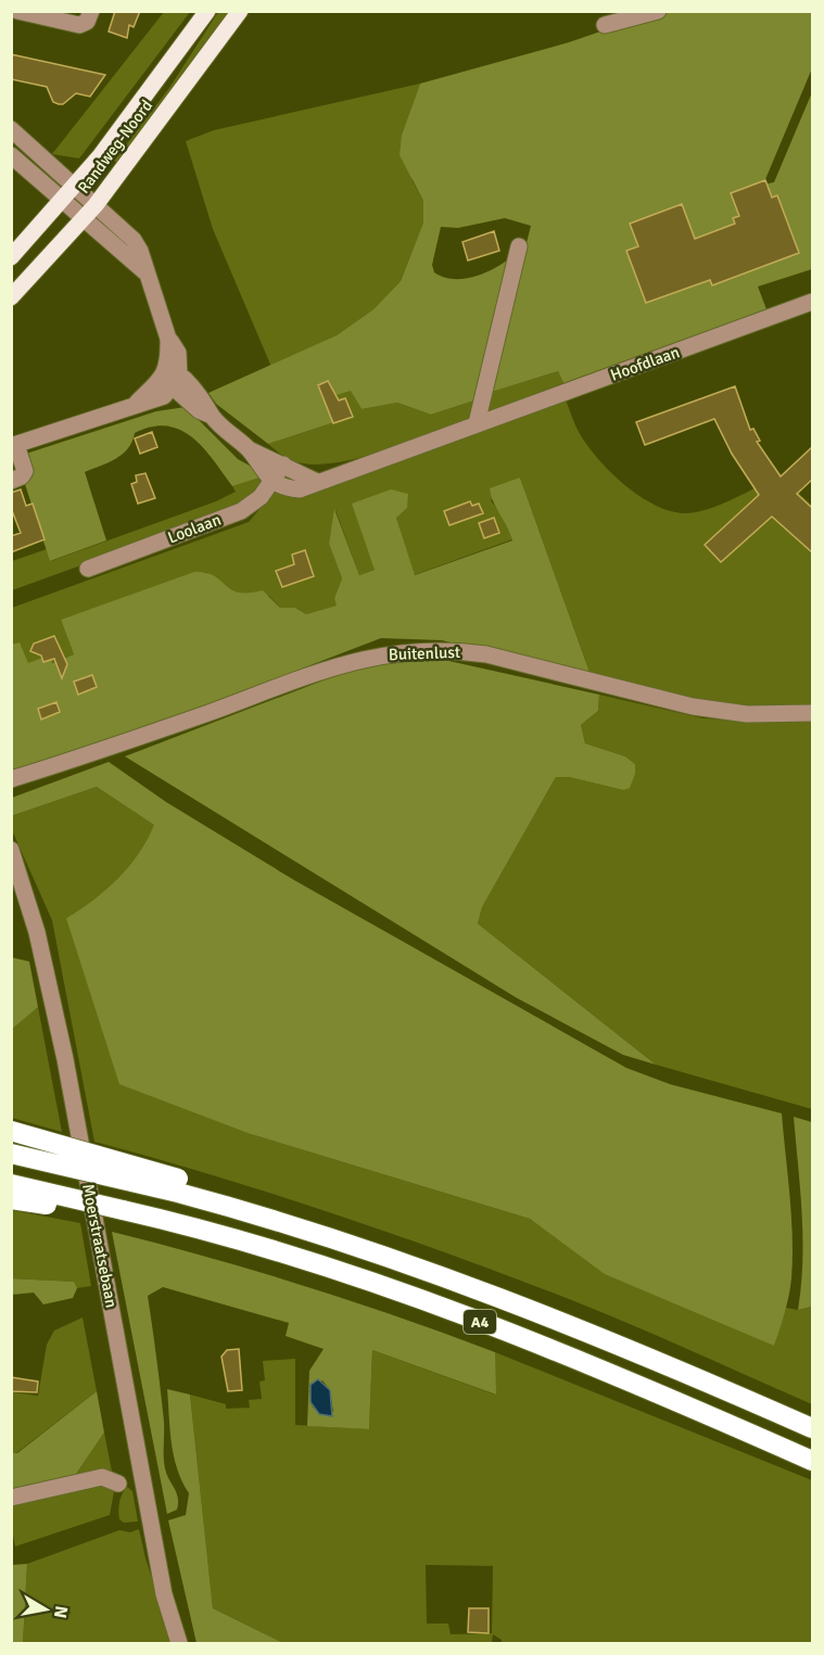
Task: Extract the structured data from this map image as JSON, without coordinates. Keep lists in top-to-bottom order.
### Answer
{
  "streets": {
    "highway": ["A4"],
    "main road": ["Randweg-Noord"],
    "street": [
      "Hoofdlaan",
      "Loolaan",
      "Buitenlust",
      "Moerstraatsebaan"
    ]
  },
  "crossings": [
    ["Hoofdlaan", "Loolaan"]
  ],
  "north": "right"
}
